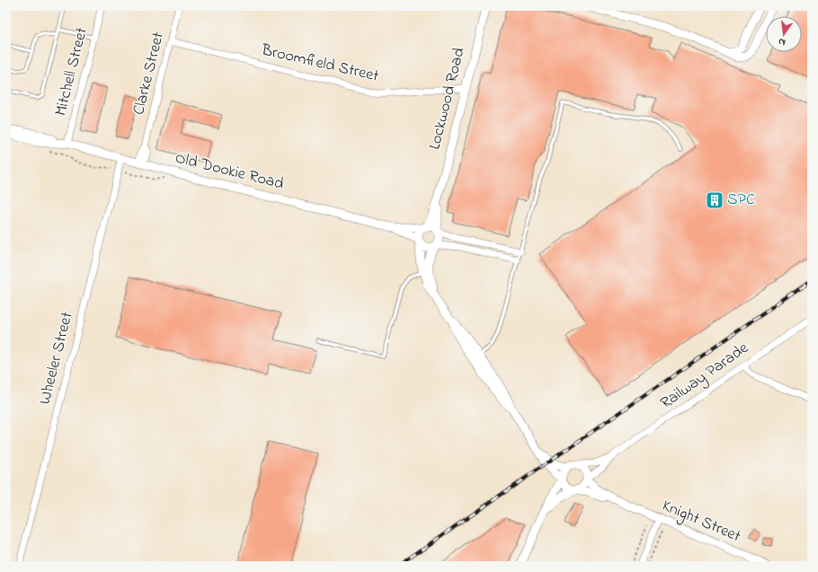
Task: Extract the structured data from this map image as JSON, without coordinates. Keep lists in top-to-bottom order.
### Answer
{
  "streets": {
    "street": [
      "Broomfield Street",
      "Mitchell Street",
      "Clarke Street",
      "Lockwood Road",
      "Old Dookie Road",
      "Wheeler Street",
      "Railway Parade",
      "Knight Street"
    ]
  },
  "crossings": [
    ["Broomfield Street", "Clarke Street"],
    ["Broomfield Street", "Lockwood Road"],
    ["Mitchell Street", "Old Dookie Road"],
    ["Clarke Street", "Old Dookie Road"],
    ["Lockwood Road", "Old Dookie Road"],
    ["Old Dookie Road", "Wheeler Street"],
    ["Railway Parade", "Knight Street"]
  ],
  "places": {
    "building": ["SPC"]
  },
  "north": "bottom"
}
